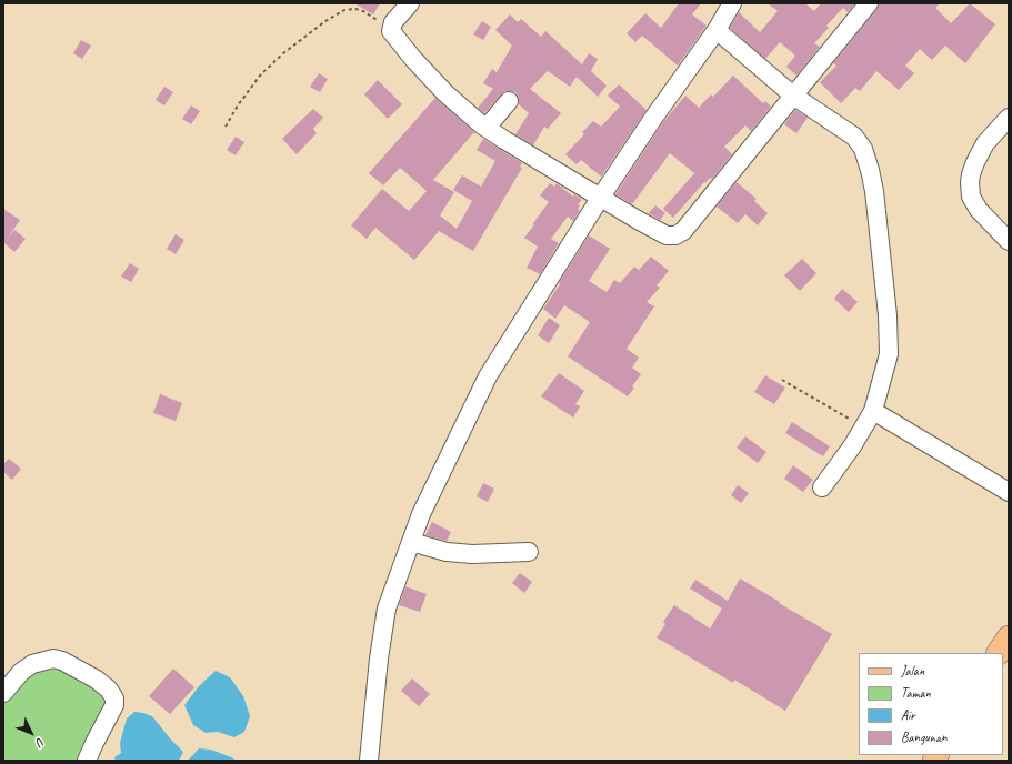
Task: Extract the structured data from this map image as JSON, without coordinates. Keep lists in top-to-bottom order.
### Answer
{
  "legend": [
    "Jalan",
    "Taman",
    "Air",
    "Bangunan"
  ],
  "north": "bottom right"
}
